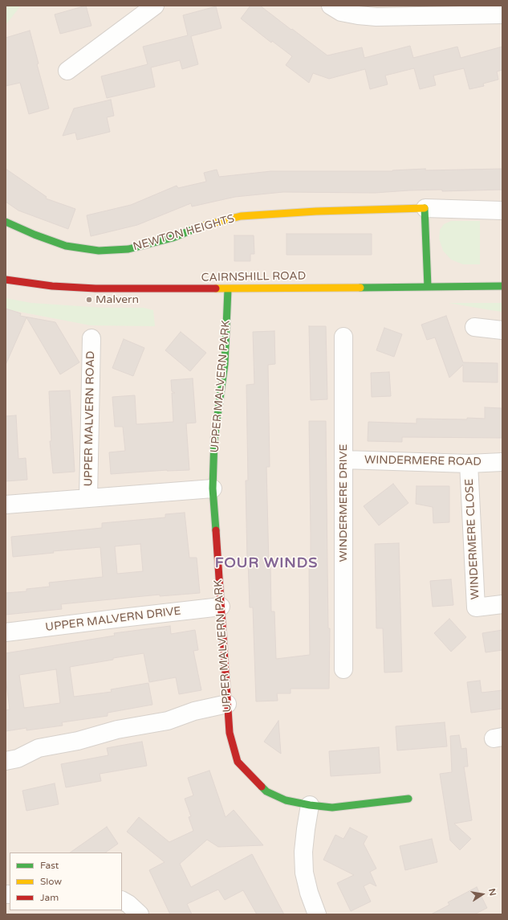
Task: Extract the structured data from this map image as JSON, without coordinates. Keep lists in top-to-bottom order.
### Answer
{
  "streets": {
    "street": [
      "NEWTON HEIGHTS",
      "CAIRNSHILL ROAD",
      "UPPER MALVERN PARK",
      "UPPER MALVERN ROAD",
      "WINDERMERE ROAD",
      "WINDERMERE DRIVE",
      "WINDERMERE CLOSE",
      "UPPER MALVERN DRIVE"
    ]
  },
  "crossings": [
    ["CAIRNSHILL ROAD", "UPPER MALVERN PARK"],
    ["UPPER MALVERN PARK", "UPPER MALVERN ROAD"],
    ["UPPER MALVERN PARK", "UPPER MALVERN DRIVE"],
    ["WINDERMERE ROAD", "WINDERMERE DRIVE"],
    ["WINDERMERE ROAD", "WINDERMERE CLOSE"]
  ],
  "districts": ["FOUR WINDS"],
  "places": ["Malvern"],
  "legend": ["Fast", "Slow", "Jam"],
  "north": "right"
}
